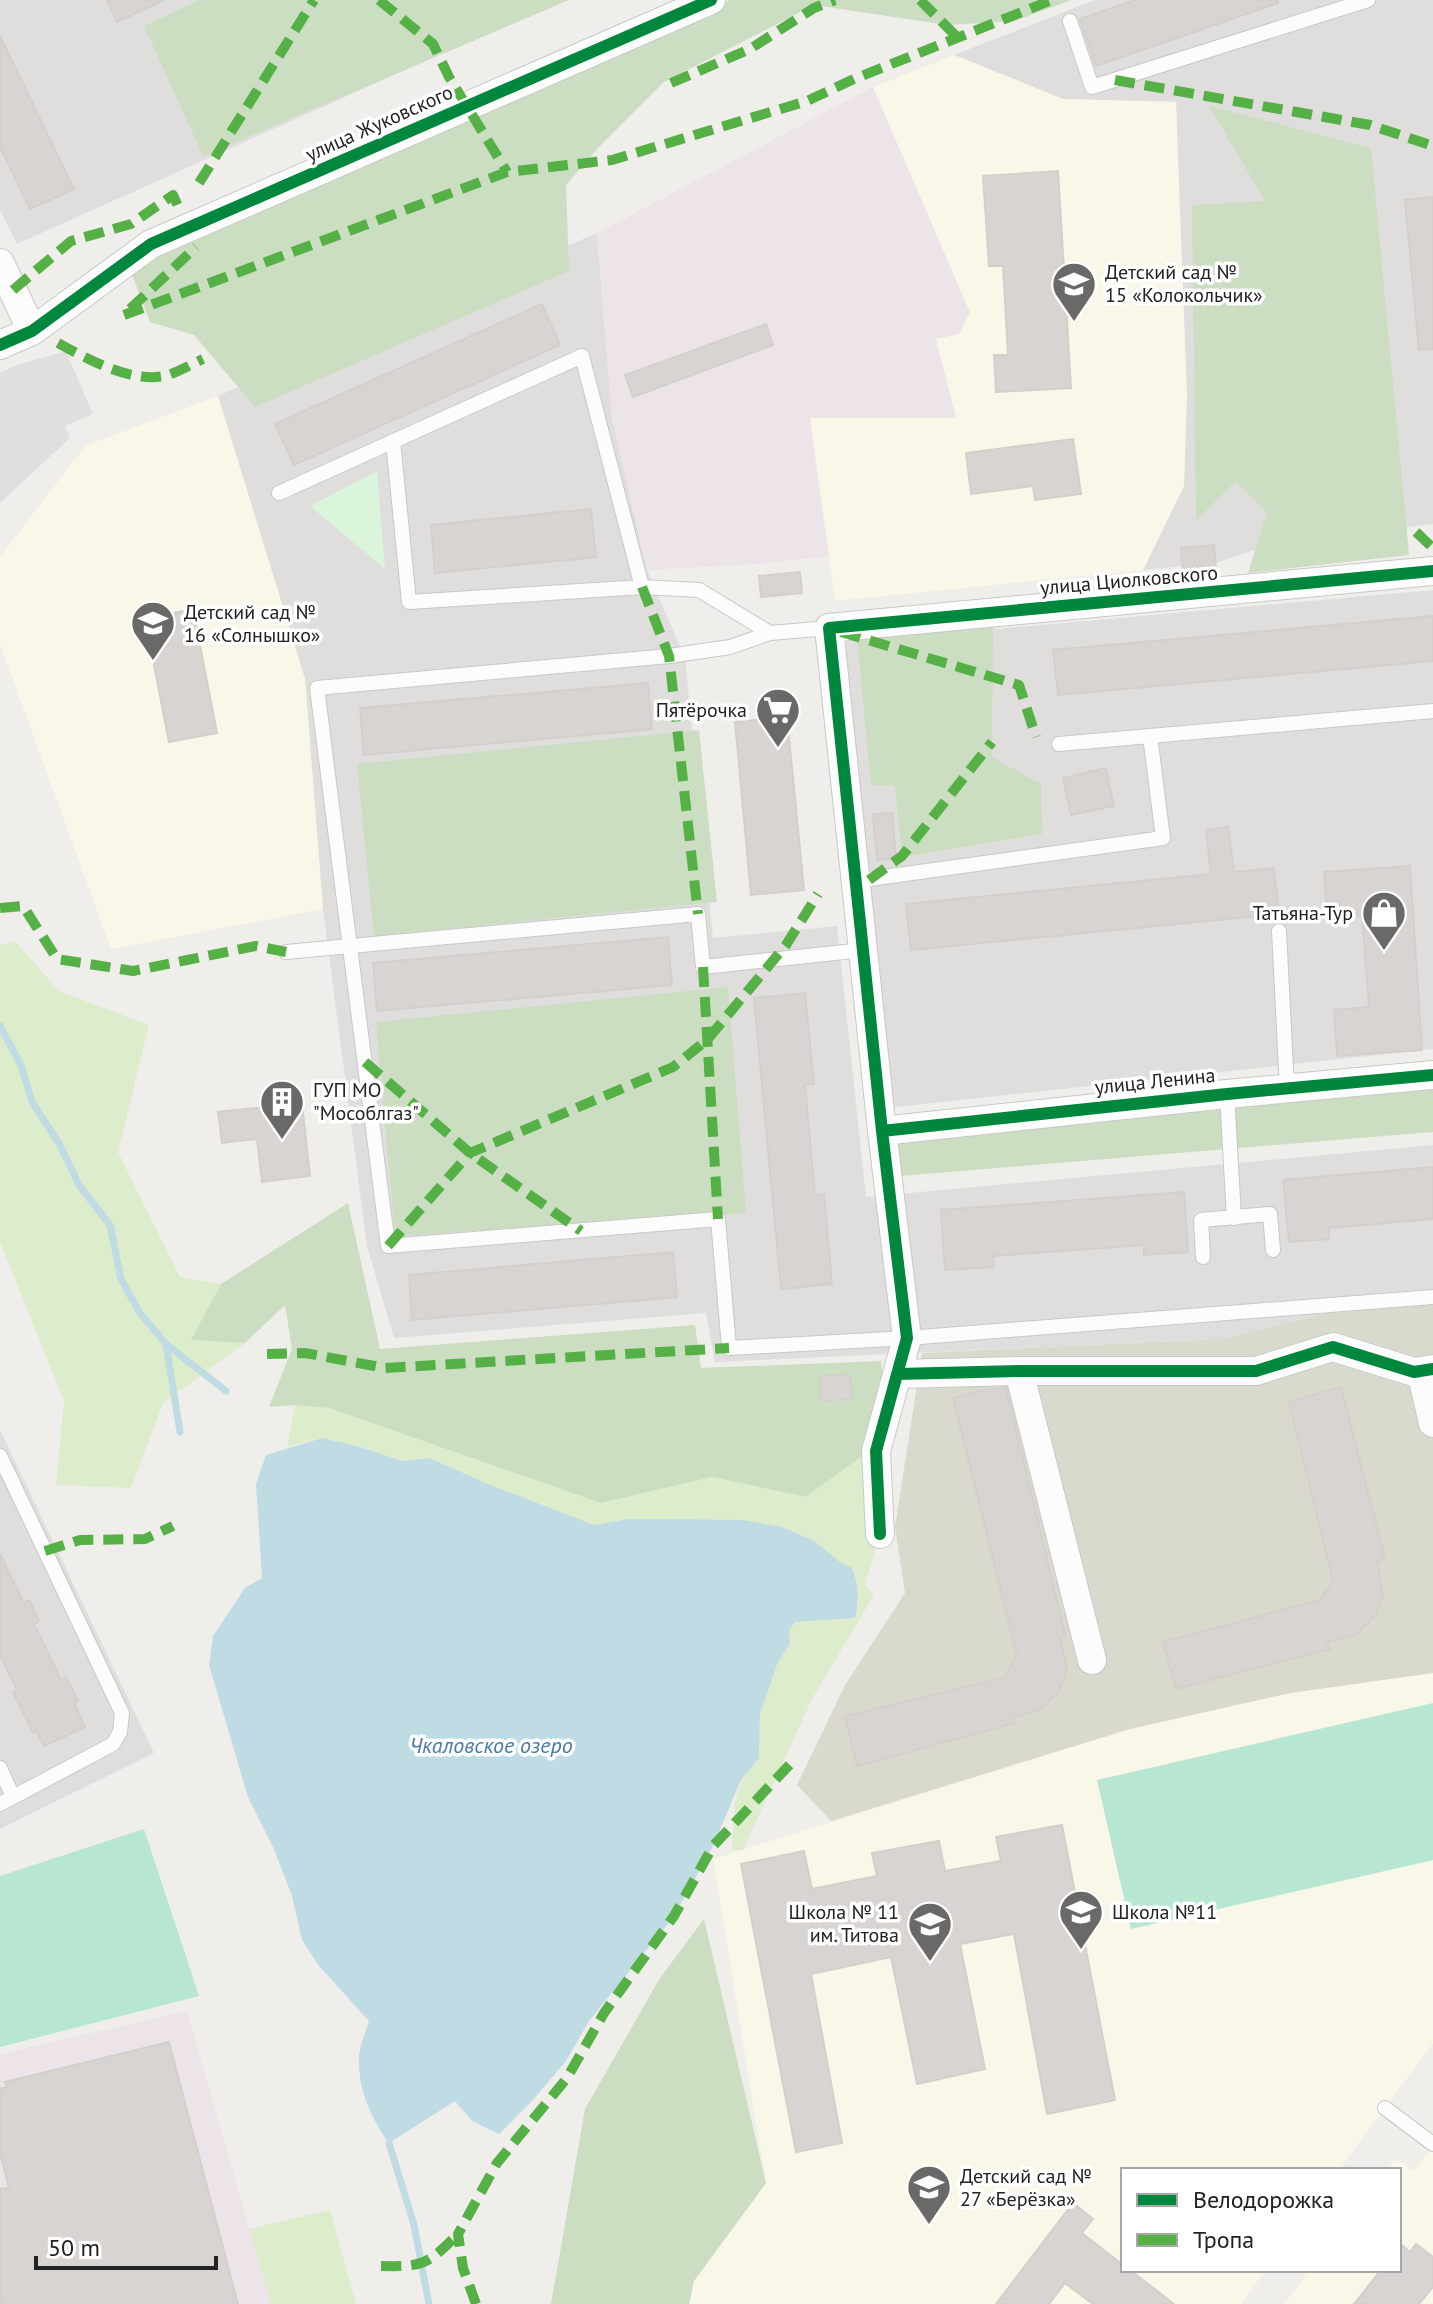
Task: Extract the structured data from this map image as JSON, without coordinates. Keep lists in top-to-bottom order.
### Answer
{
  "streets": {
    "street": ["улица Жуковского", "улица Циолковского", "улица Ленина"]
  },
  "water": ["Чкаловское озеро"],
  "places": {
    "school or university": [
      "Детский сад № 15 «Колокольчик»",
      "Детский сад № 16 «Солнышко»",
      "Школа №11",
      "Школа № 11 им. Титова",
      "Детский сад № 27 «Берёзка»"
    ],
    "supermarket": ["Пятёрочка"],
    "shop": ["Татьяна-Тур"],
    "building": ["ГУП МО \"Мособлгаз\""]
  },
  "legend": ["Велодорожка", "Тропа"],
  "scale_bar": "50 m"
}
